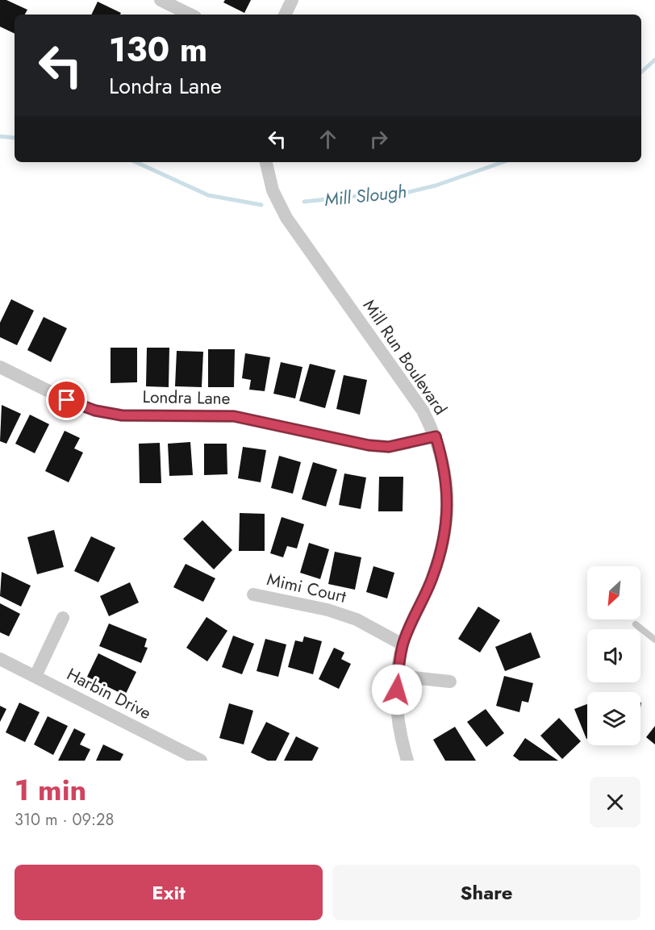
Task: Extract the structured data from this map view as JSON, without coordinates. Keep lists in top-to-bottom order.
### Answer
{
  "streets": {
    "street": [
      "Mill Run Boulevard",
      "Londra Lane",
      "Mimi Court",
      "Harbin Drive"
    ]
  },
  "crossings": [
    ["Mill Run Boulevard", "Londra Lane"],
    ["Mill Run Boulevard", "Mimi Court"]
  ],
  "water": ["Mill Slough"],
  "north": "bottom left",
  "page": {
    "turn": ["130 m", "Londra Lane"],
    "heading": ["1 min", "310 m · 09:28"],
    "buttons": ["Exit", "Share"]
  }
}
